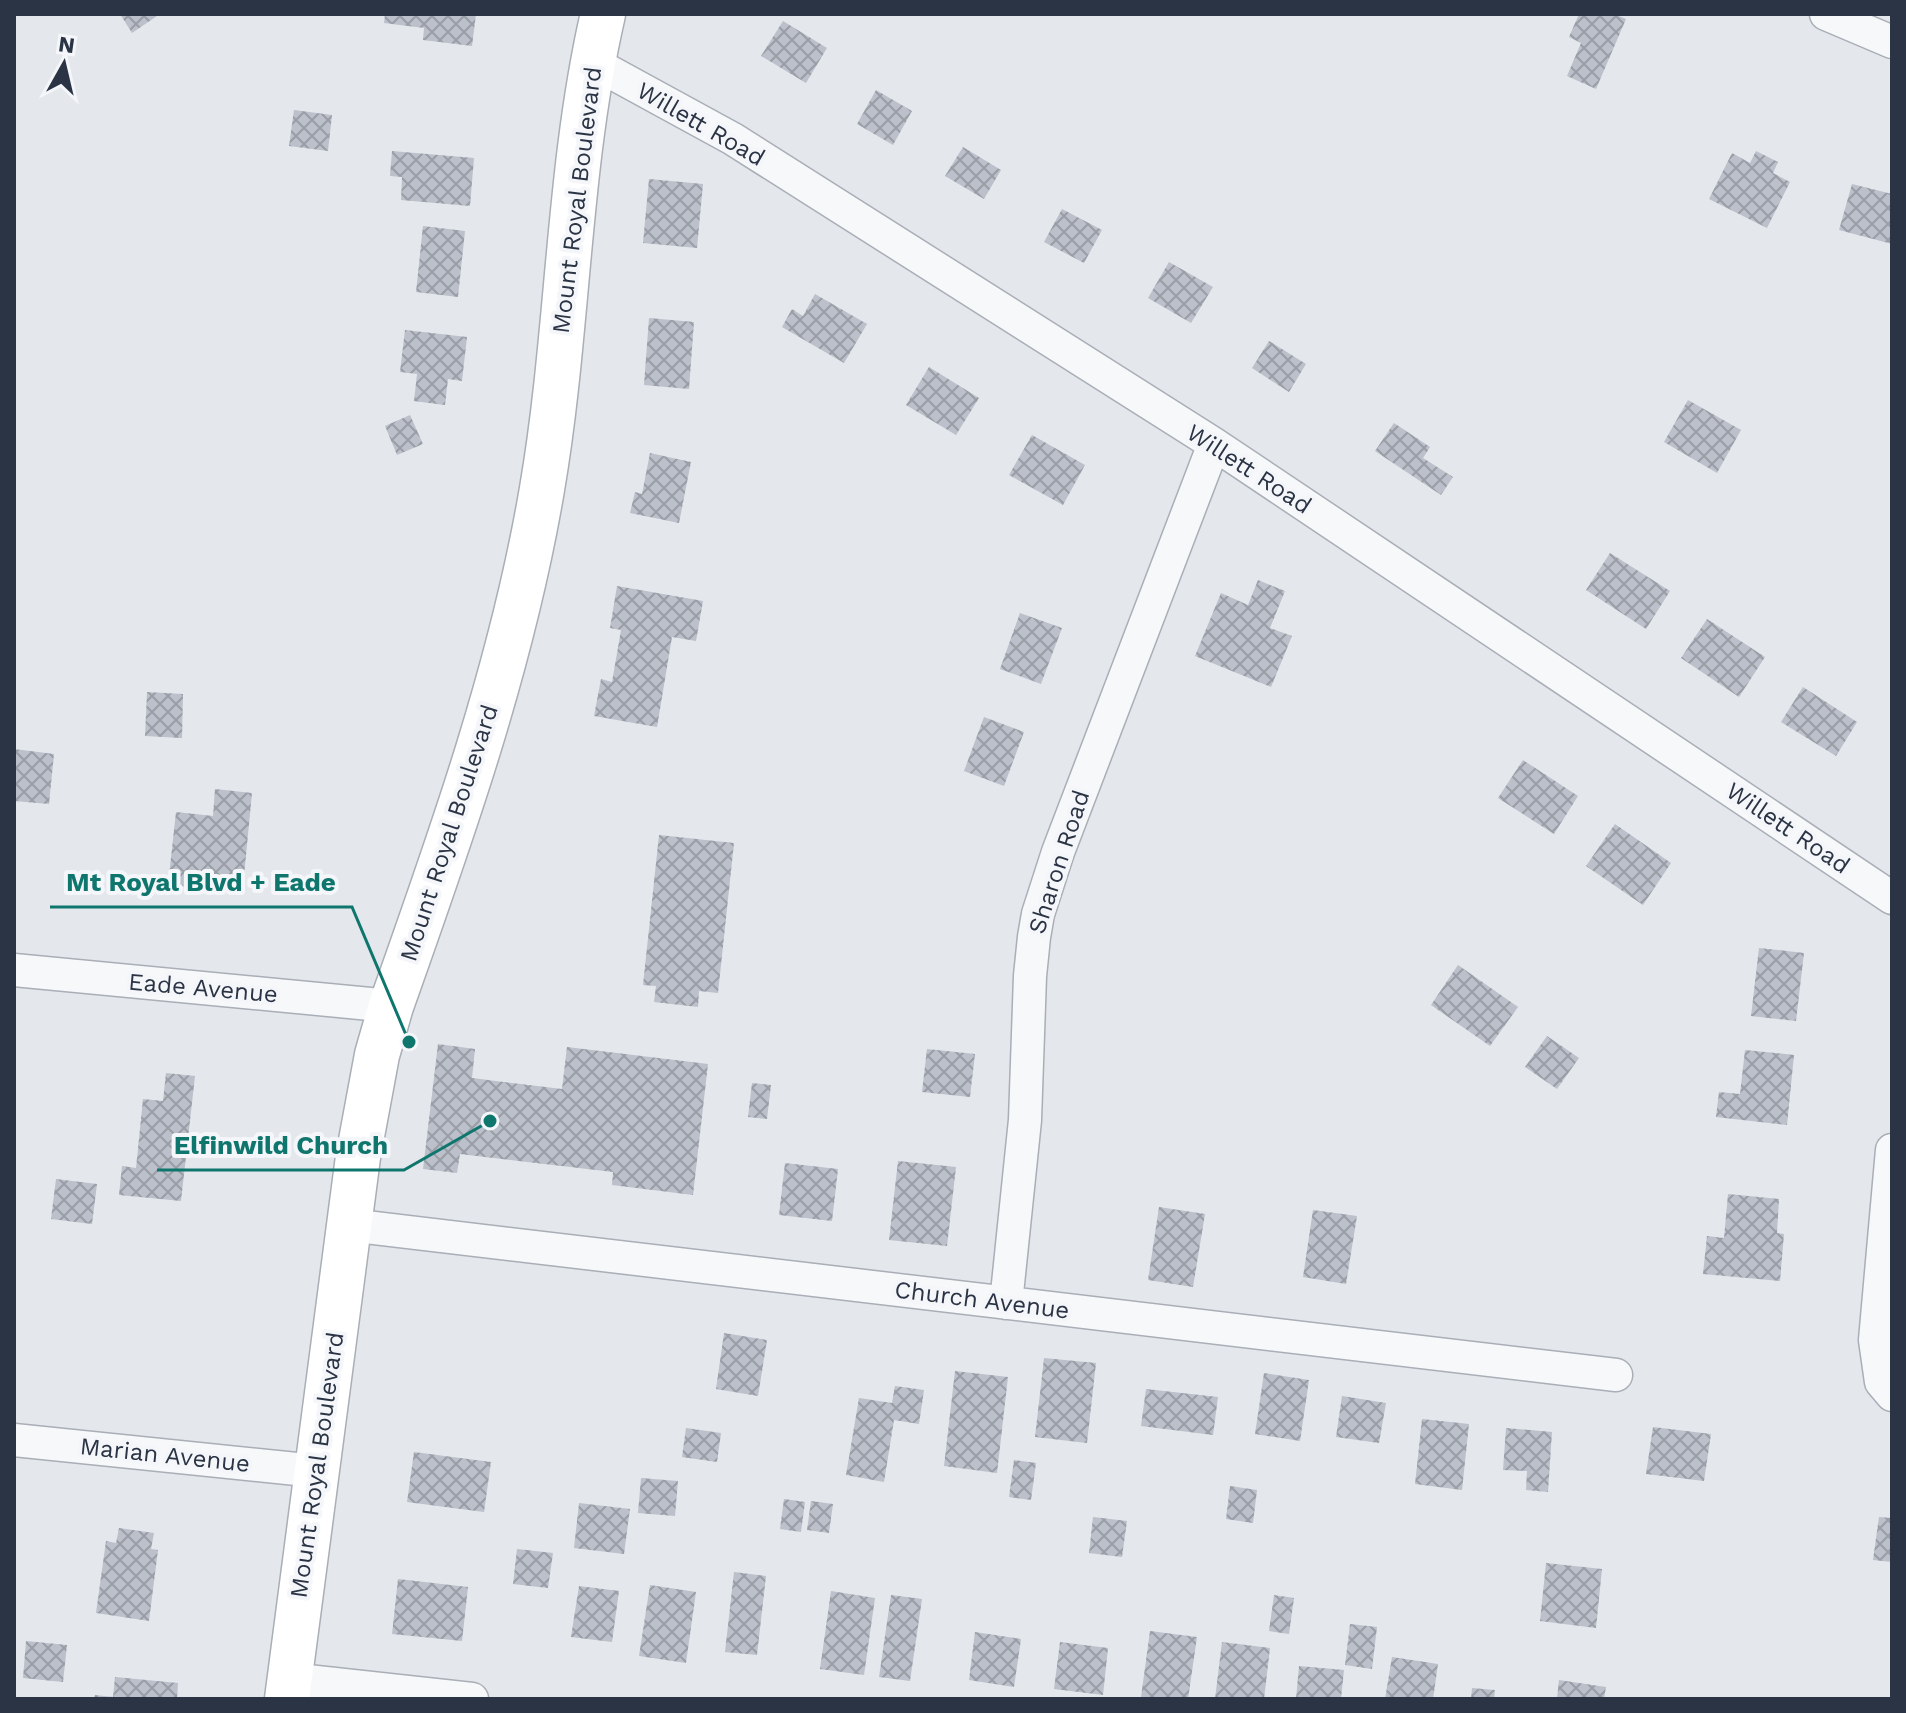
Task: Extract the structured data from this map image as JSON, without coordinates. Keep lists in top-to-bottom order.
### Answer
{
  "streets": {
    "main road": ["Mount Royal Boulevard"],
    "street": [
      "Willett Road",
      "Sharon Road",
      "Eade Avenue",
      "Church Avenue",
      "Marian Avenue"
    ]
  },
  "crossings": [
    ["Willett Road", "Mount Royal Boulevard"],
    ["Willett Road", "Sharon Road"],
    ["Mount Royal Boulevard", "Eade Avenue"],
    ["Mount Royal Boulevard", "Church Avenue"],
    ["Mount Royal Boulevard", "Marian Avenue"],
    ["Sharon Road", "Church Avenue"]
  ],
  "places": ["Mt Royal Blvd + Eade", "Elfinwild Church"],
  "north": "top"
}
